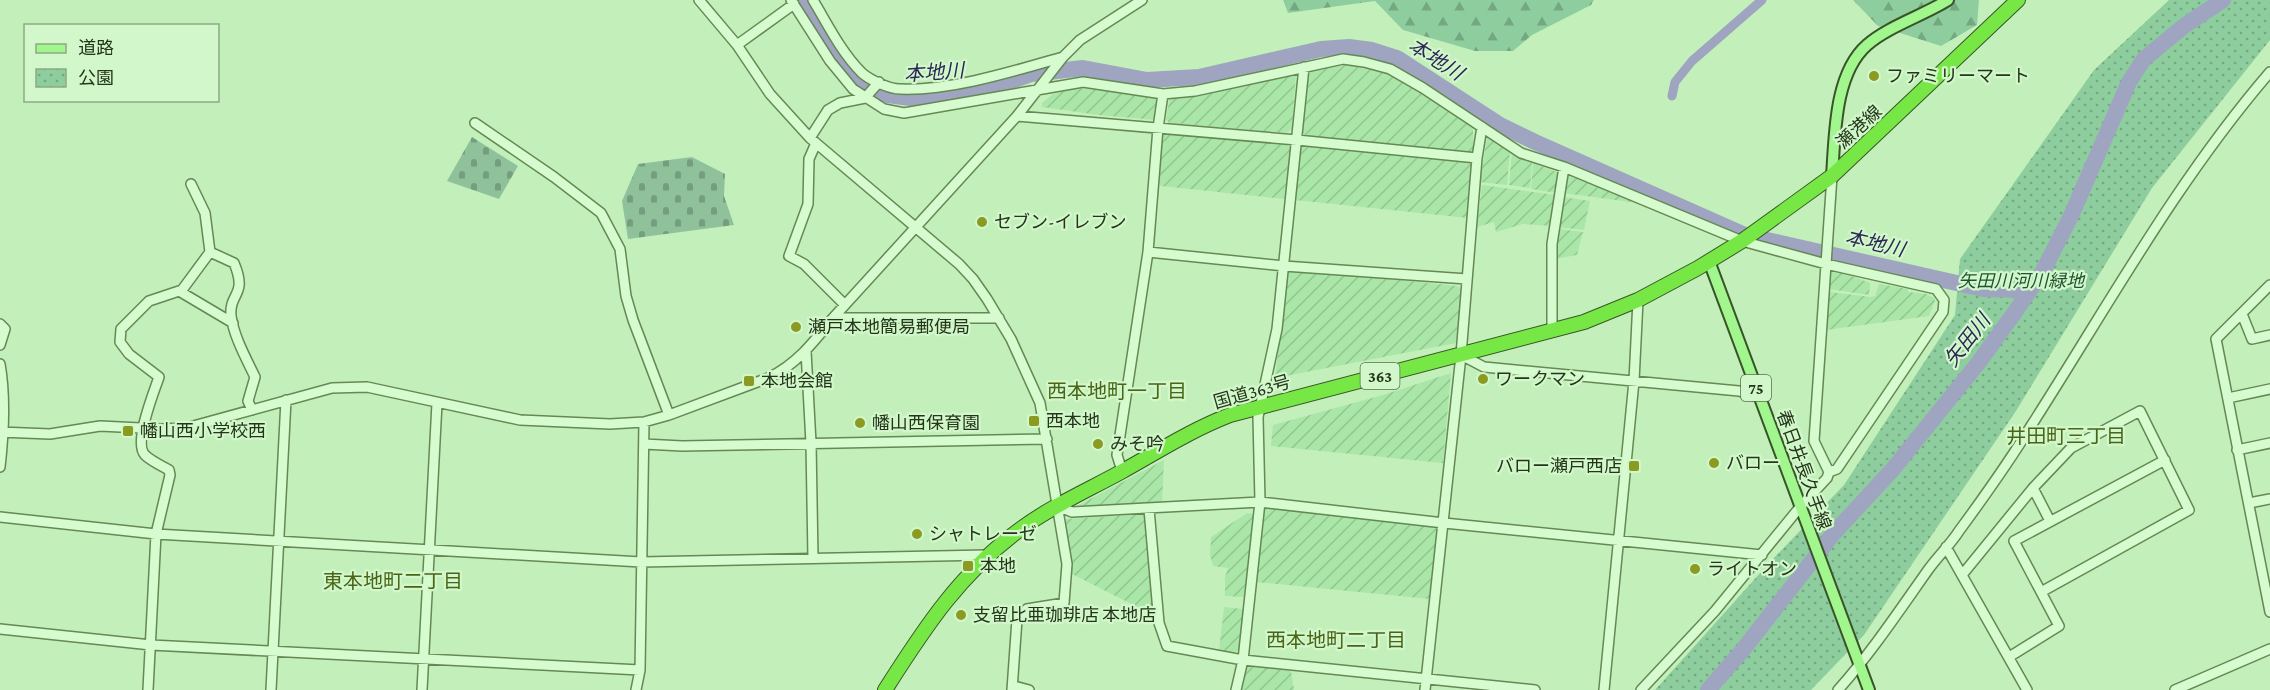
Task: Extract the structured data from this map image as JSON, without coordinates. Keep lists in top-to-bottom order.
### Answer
{
  "streets": {
    "highway": ["瀬港線", "363", "国道363号"],
    "main road": ["75", "春日井長久手線"]
  },
  "crossings": [
    ["瀬港線", "国道363号"],
    ["瀬港線", "春日井長久手線"],
    ["国道363号", "春日井長久手線"]
  ],
  "districts": [
    "西本地町一丁目",
    "井田町三丁目",
    "東本地町二丁目",
    "西本地町二丁目"
  ],
  "water": ["本地川", "矢田川"],
  "parks": ["矢田川河川緑地"],
  "places": {
    "other": [
      "ファミリーマート",
      "セブン-イレブン",
      "瀬戸本地簡易郵便局",
      "ワークマン",
      "幡山西保育園",
      "みそ吟",
      "バロー",
      "シャトレーゼ",
      "ライトオン",
      "支留比亜珈琲店 本地店"
    ],
    "transit": [
      "本地会館",
      "西本地",
      "幡山西小学校西",
      "バロー瀬戸西店",
      "本地"
    ]
  },
  "legend": ["道路", "公園"]
}
